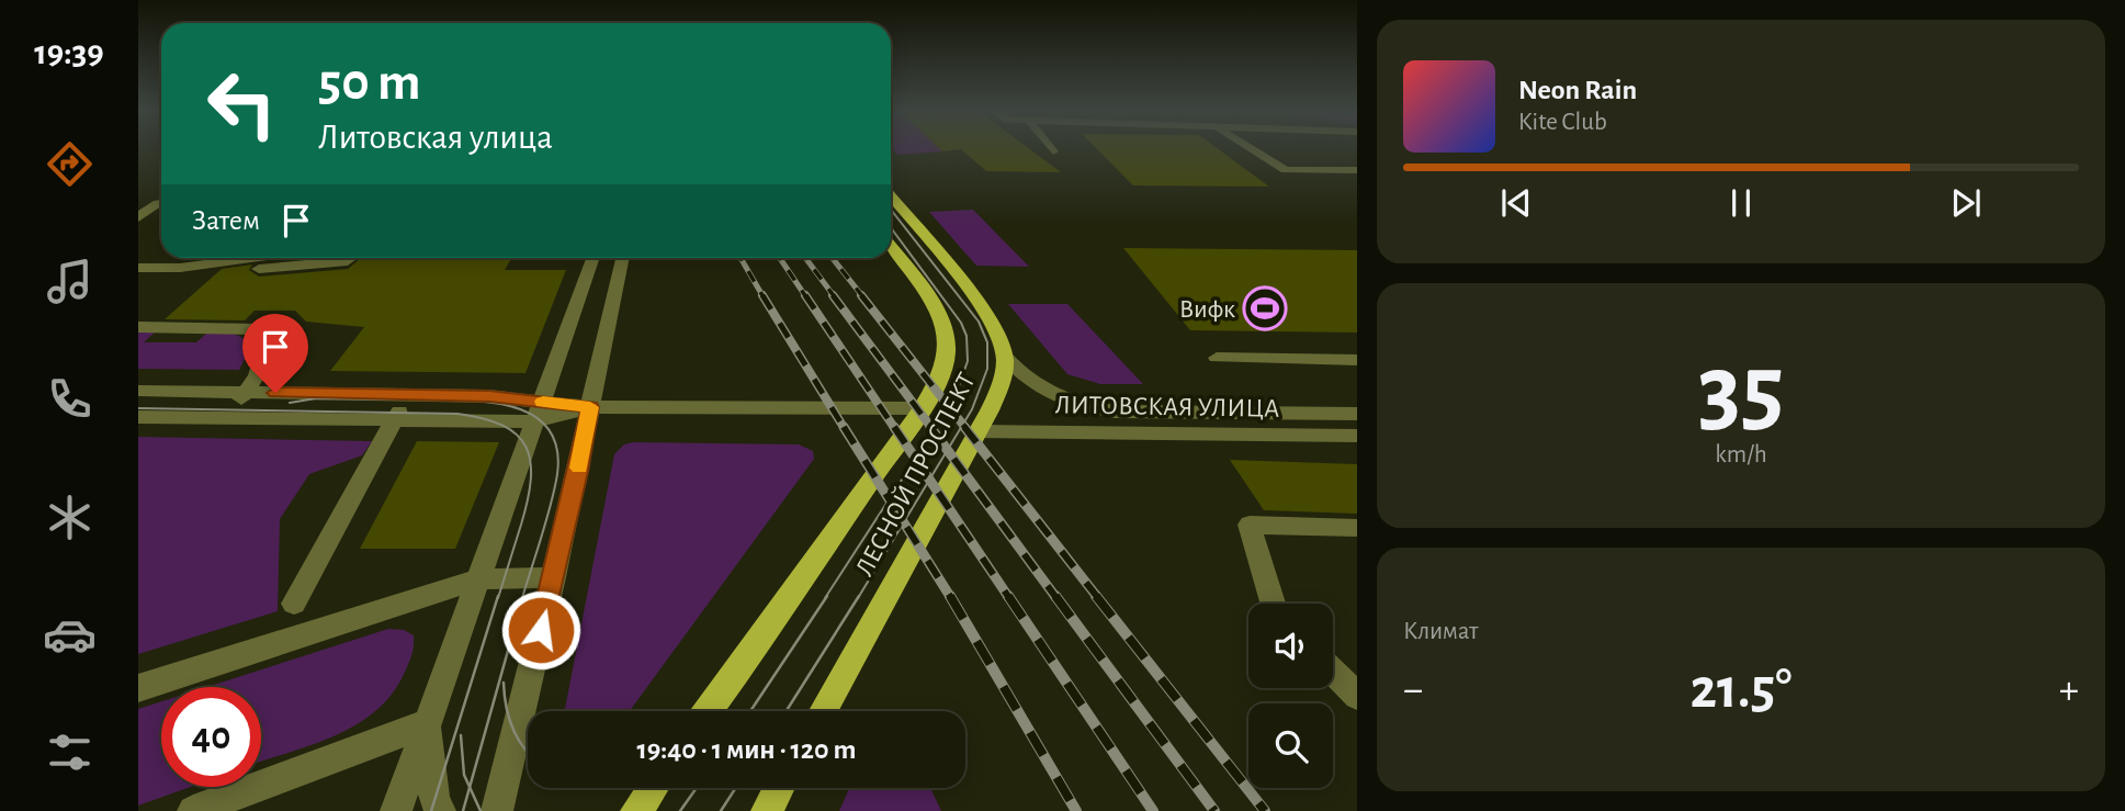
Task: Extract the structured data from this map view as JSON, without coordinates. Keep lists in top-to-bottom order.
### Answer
{
  "streets": {
    "main road": ["ЛЕСНОЙ ПРОСПЕКТ"],
    "street": ["ЛИТОВСКАЯ УЛИЦА"]
  },
  "crossings": [
    ["ЛИТОВСКАЯ УЛИЦА", "ЛЕСНОЙ ПРОСПЕКТ"]
  ],
  "places": {
    "sports": ["Вифк"]
  },
  "page": {
    "tabs": "19:39",
    "turn": ["50 m", "Литовская улица"],
    "song": ["Neon Rain", "Kite Club"],
    "then": "Затем",
    "tile": [
      ["35", "km/h"],
      "Климат"
    ],
    "heat": ["−", "21.5°", "+"],
    "limit": "40",
    "trip": "19:40 · 1 мин · 120 m"
  }
}
